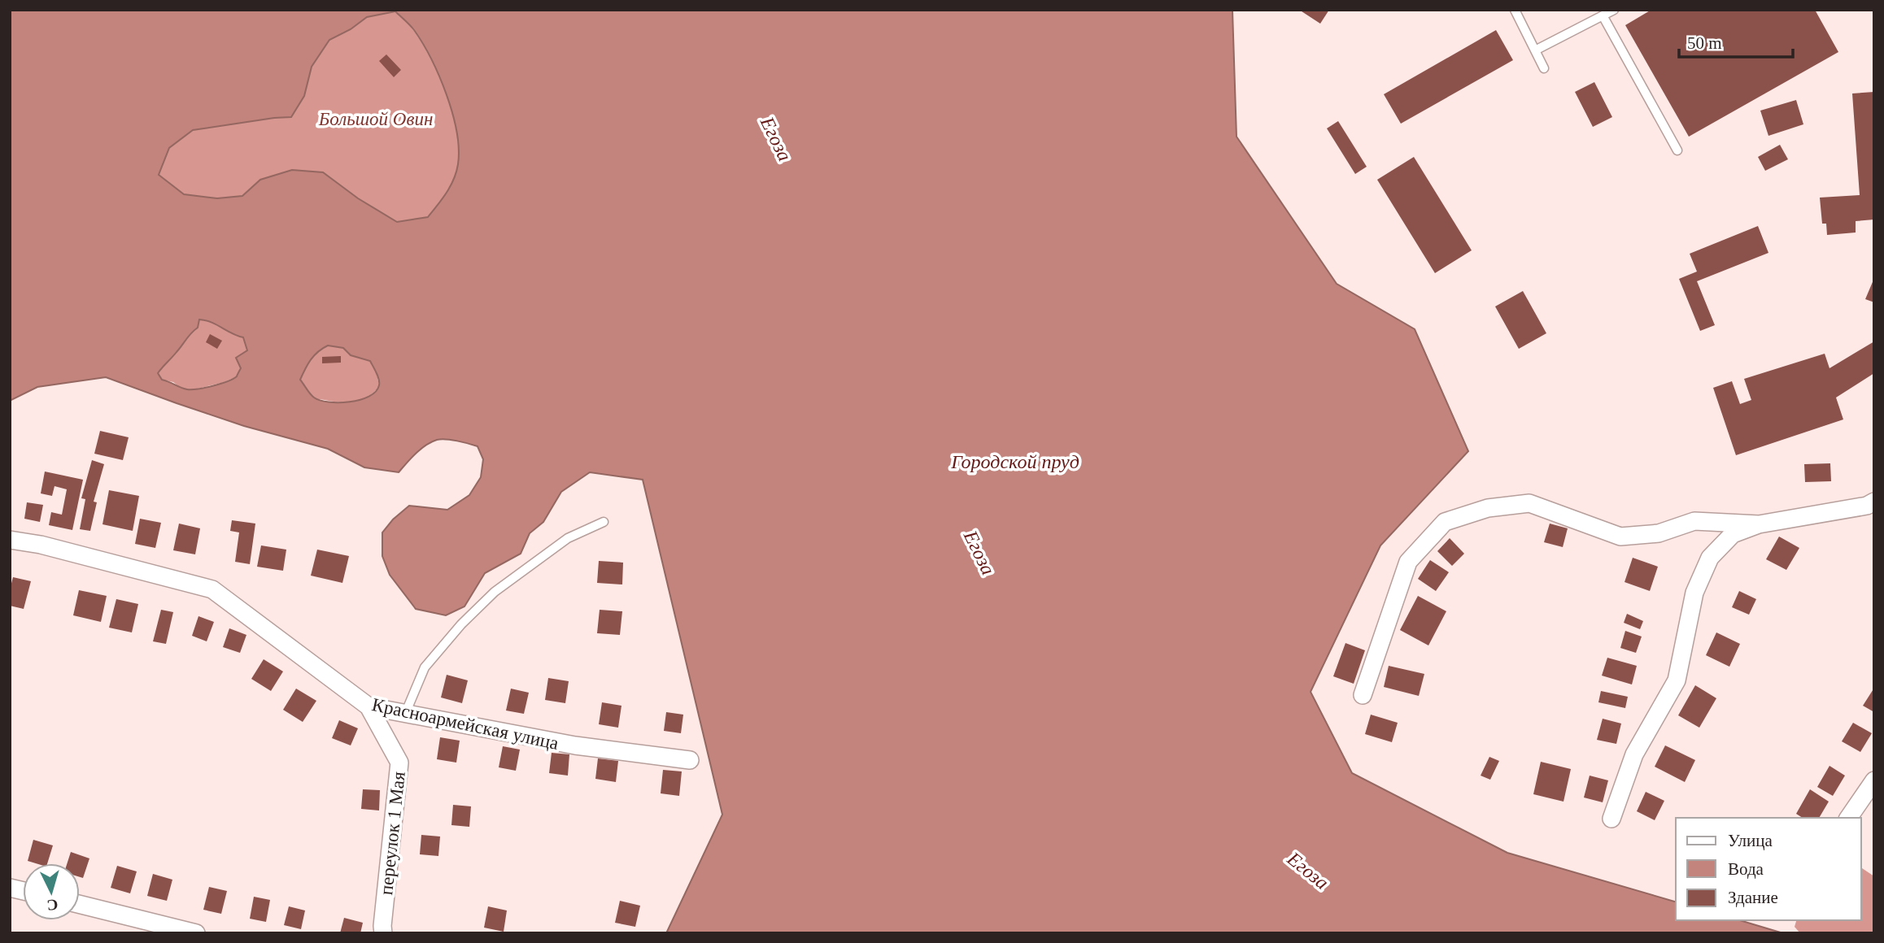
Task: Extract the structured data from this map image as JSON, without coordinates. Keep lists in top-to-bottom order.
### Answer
{
  "streets": {
    "street": ["Красноармейская улица", "переулок 1 Мая"]
  },
  "crossings": [
    ["Красноармейская улица", "переулок 1 Мая"]
  ],
  "water": ["Егоза", "Городской пруд"],
  "parks": ["Большой Овин"],
  "legend": ["Улица", "Вода", "Здание"],
  "scale_bar": "50 m",
  "north": "bottom"
}
